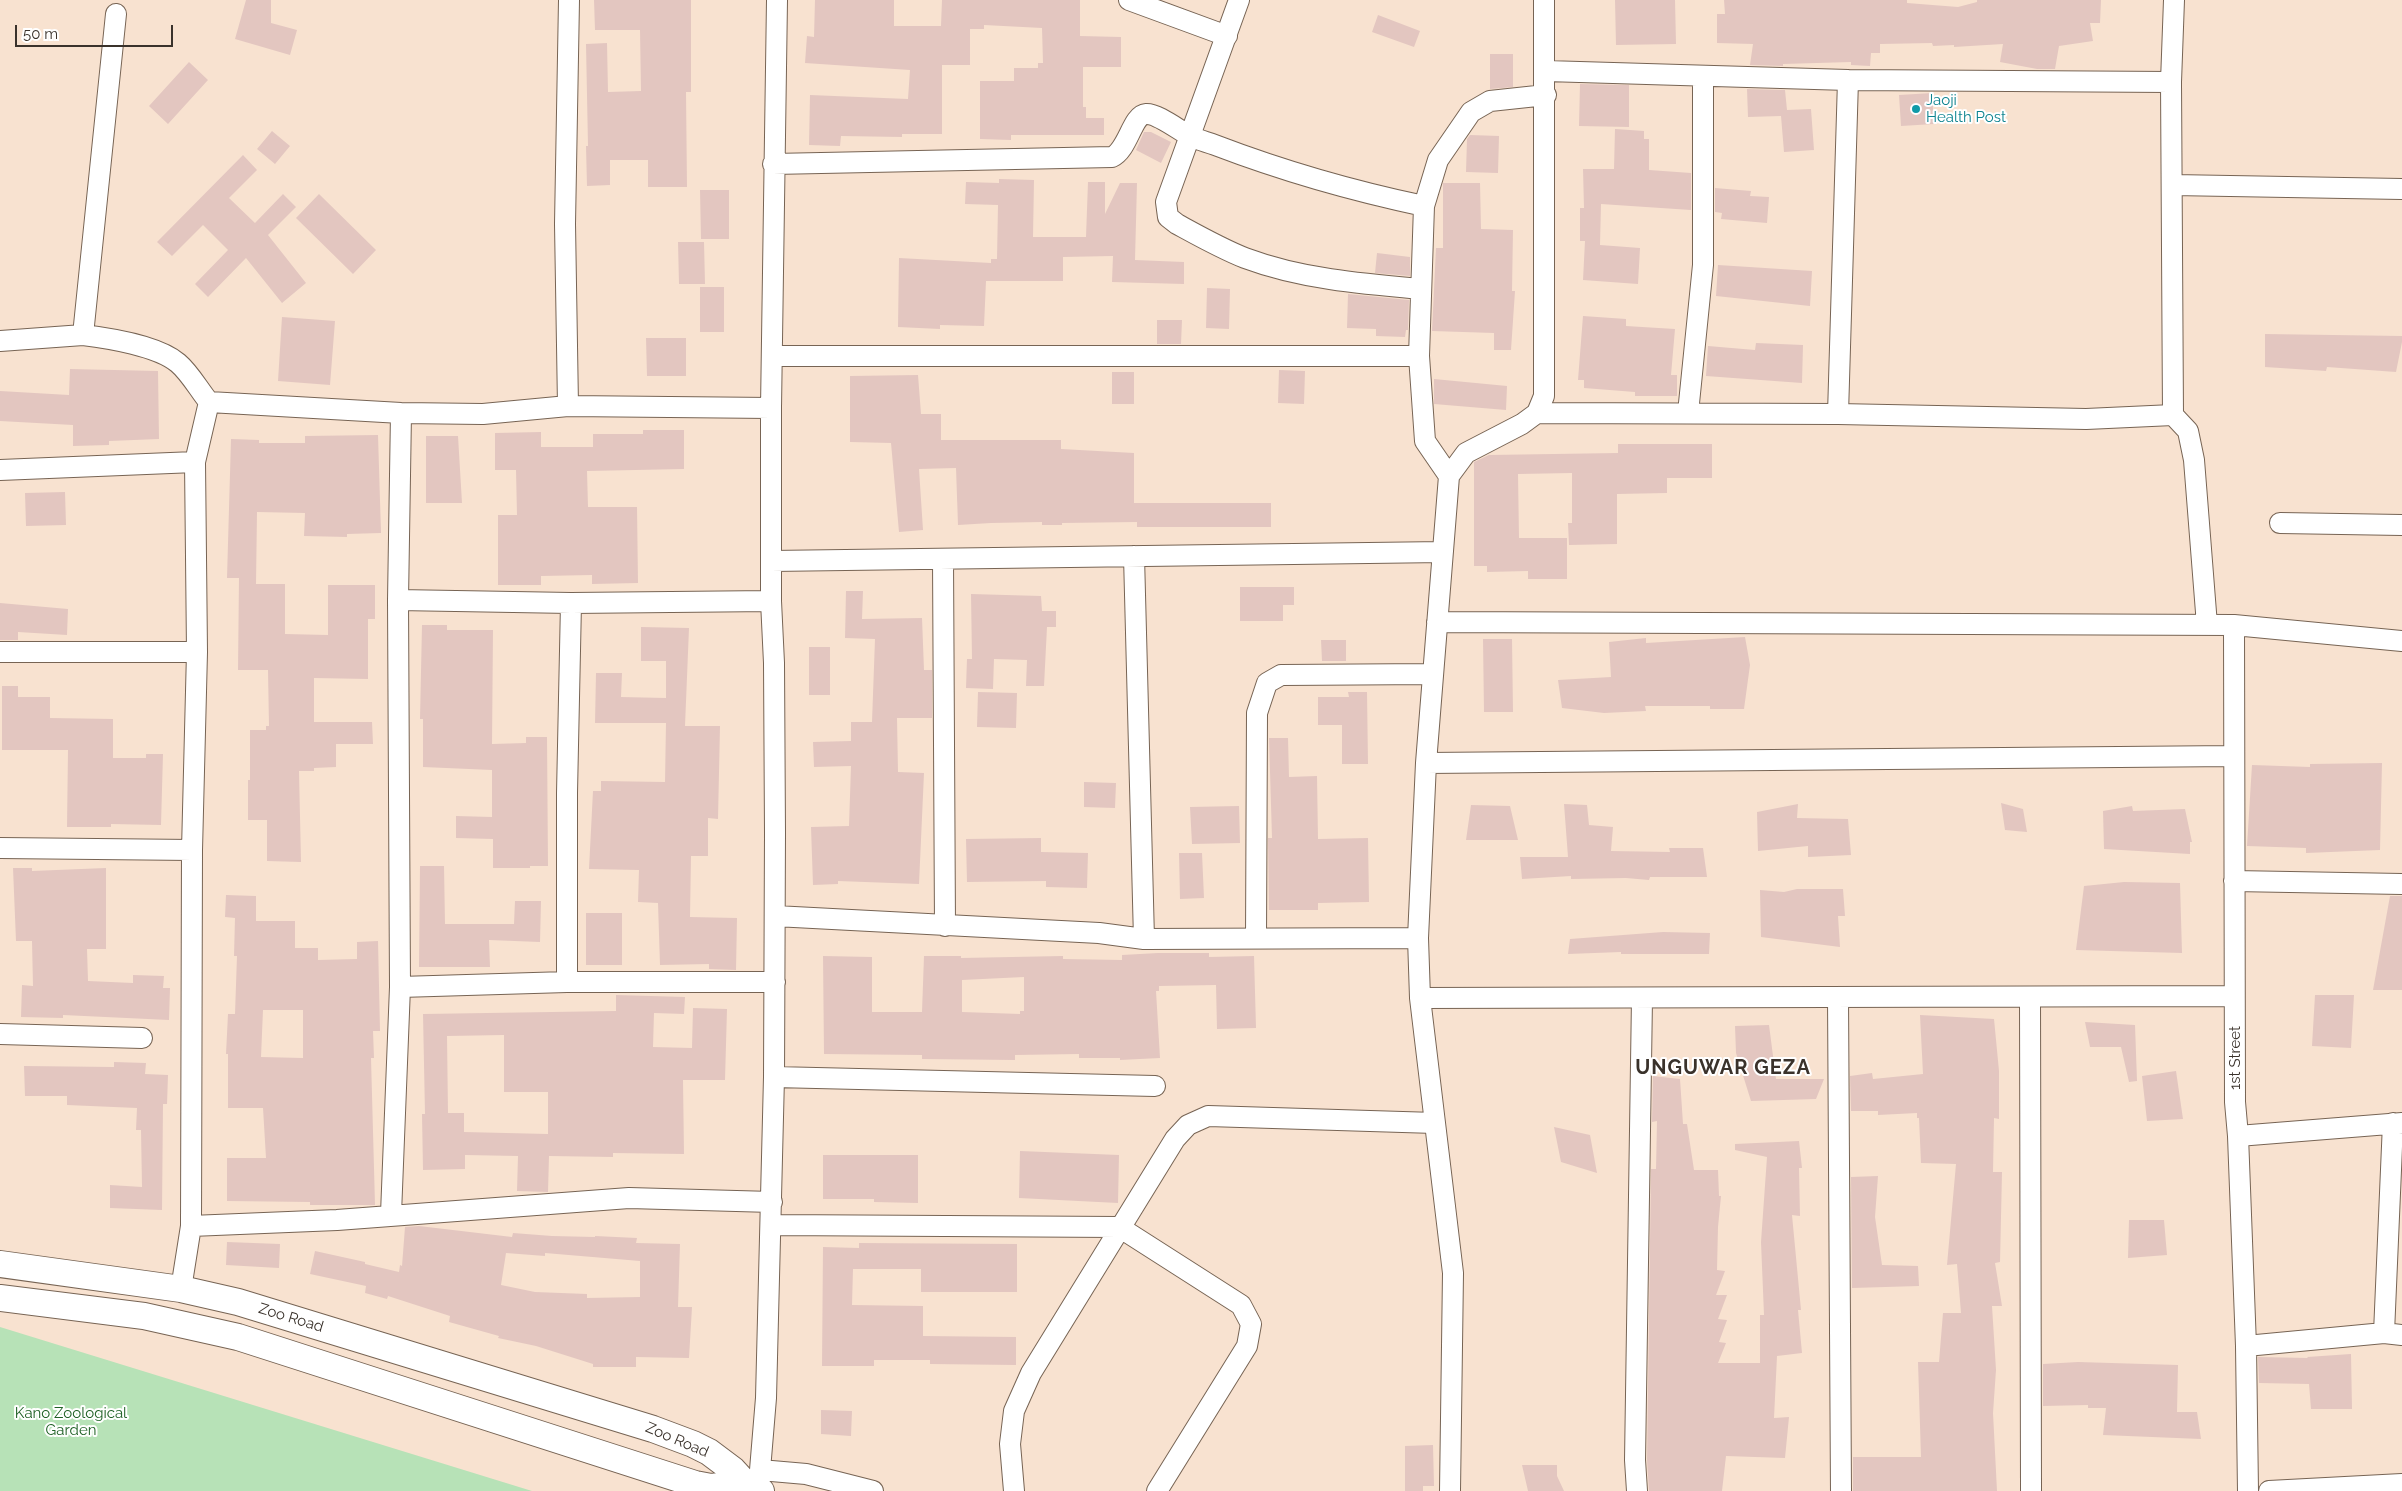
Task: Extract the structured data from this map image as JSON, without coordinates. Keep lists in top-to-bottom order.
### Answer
{
  "streets": {
    "main road": ["Zoo Road"],
    "street": ["1st Street"]
  },
  "districts": ["UNGUWAR GEZA"],
  "parks": ["Kano Zoological Garden"],
  "places": ["Jaoji Health Post"],
  "scale_bar": "50 m"
}
